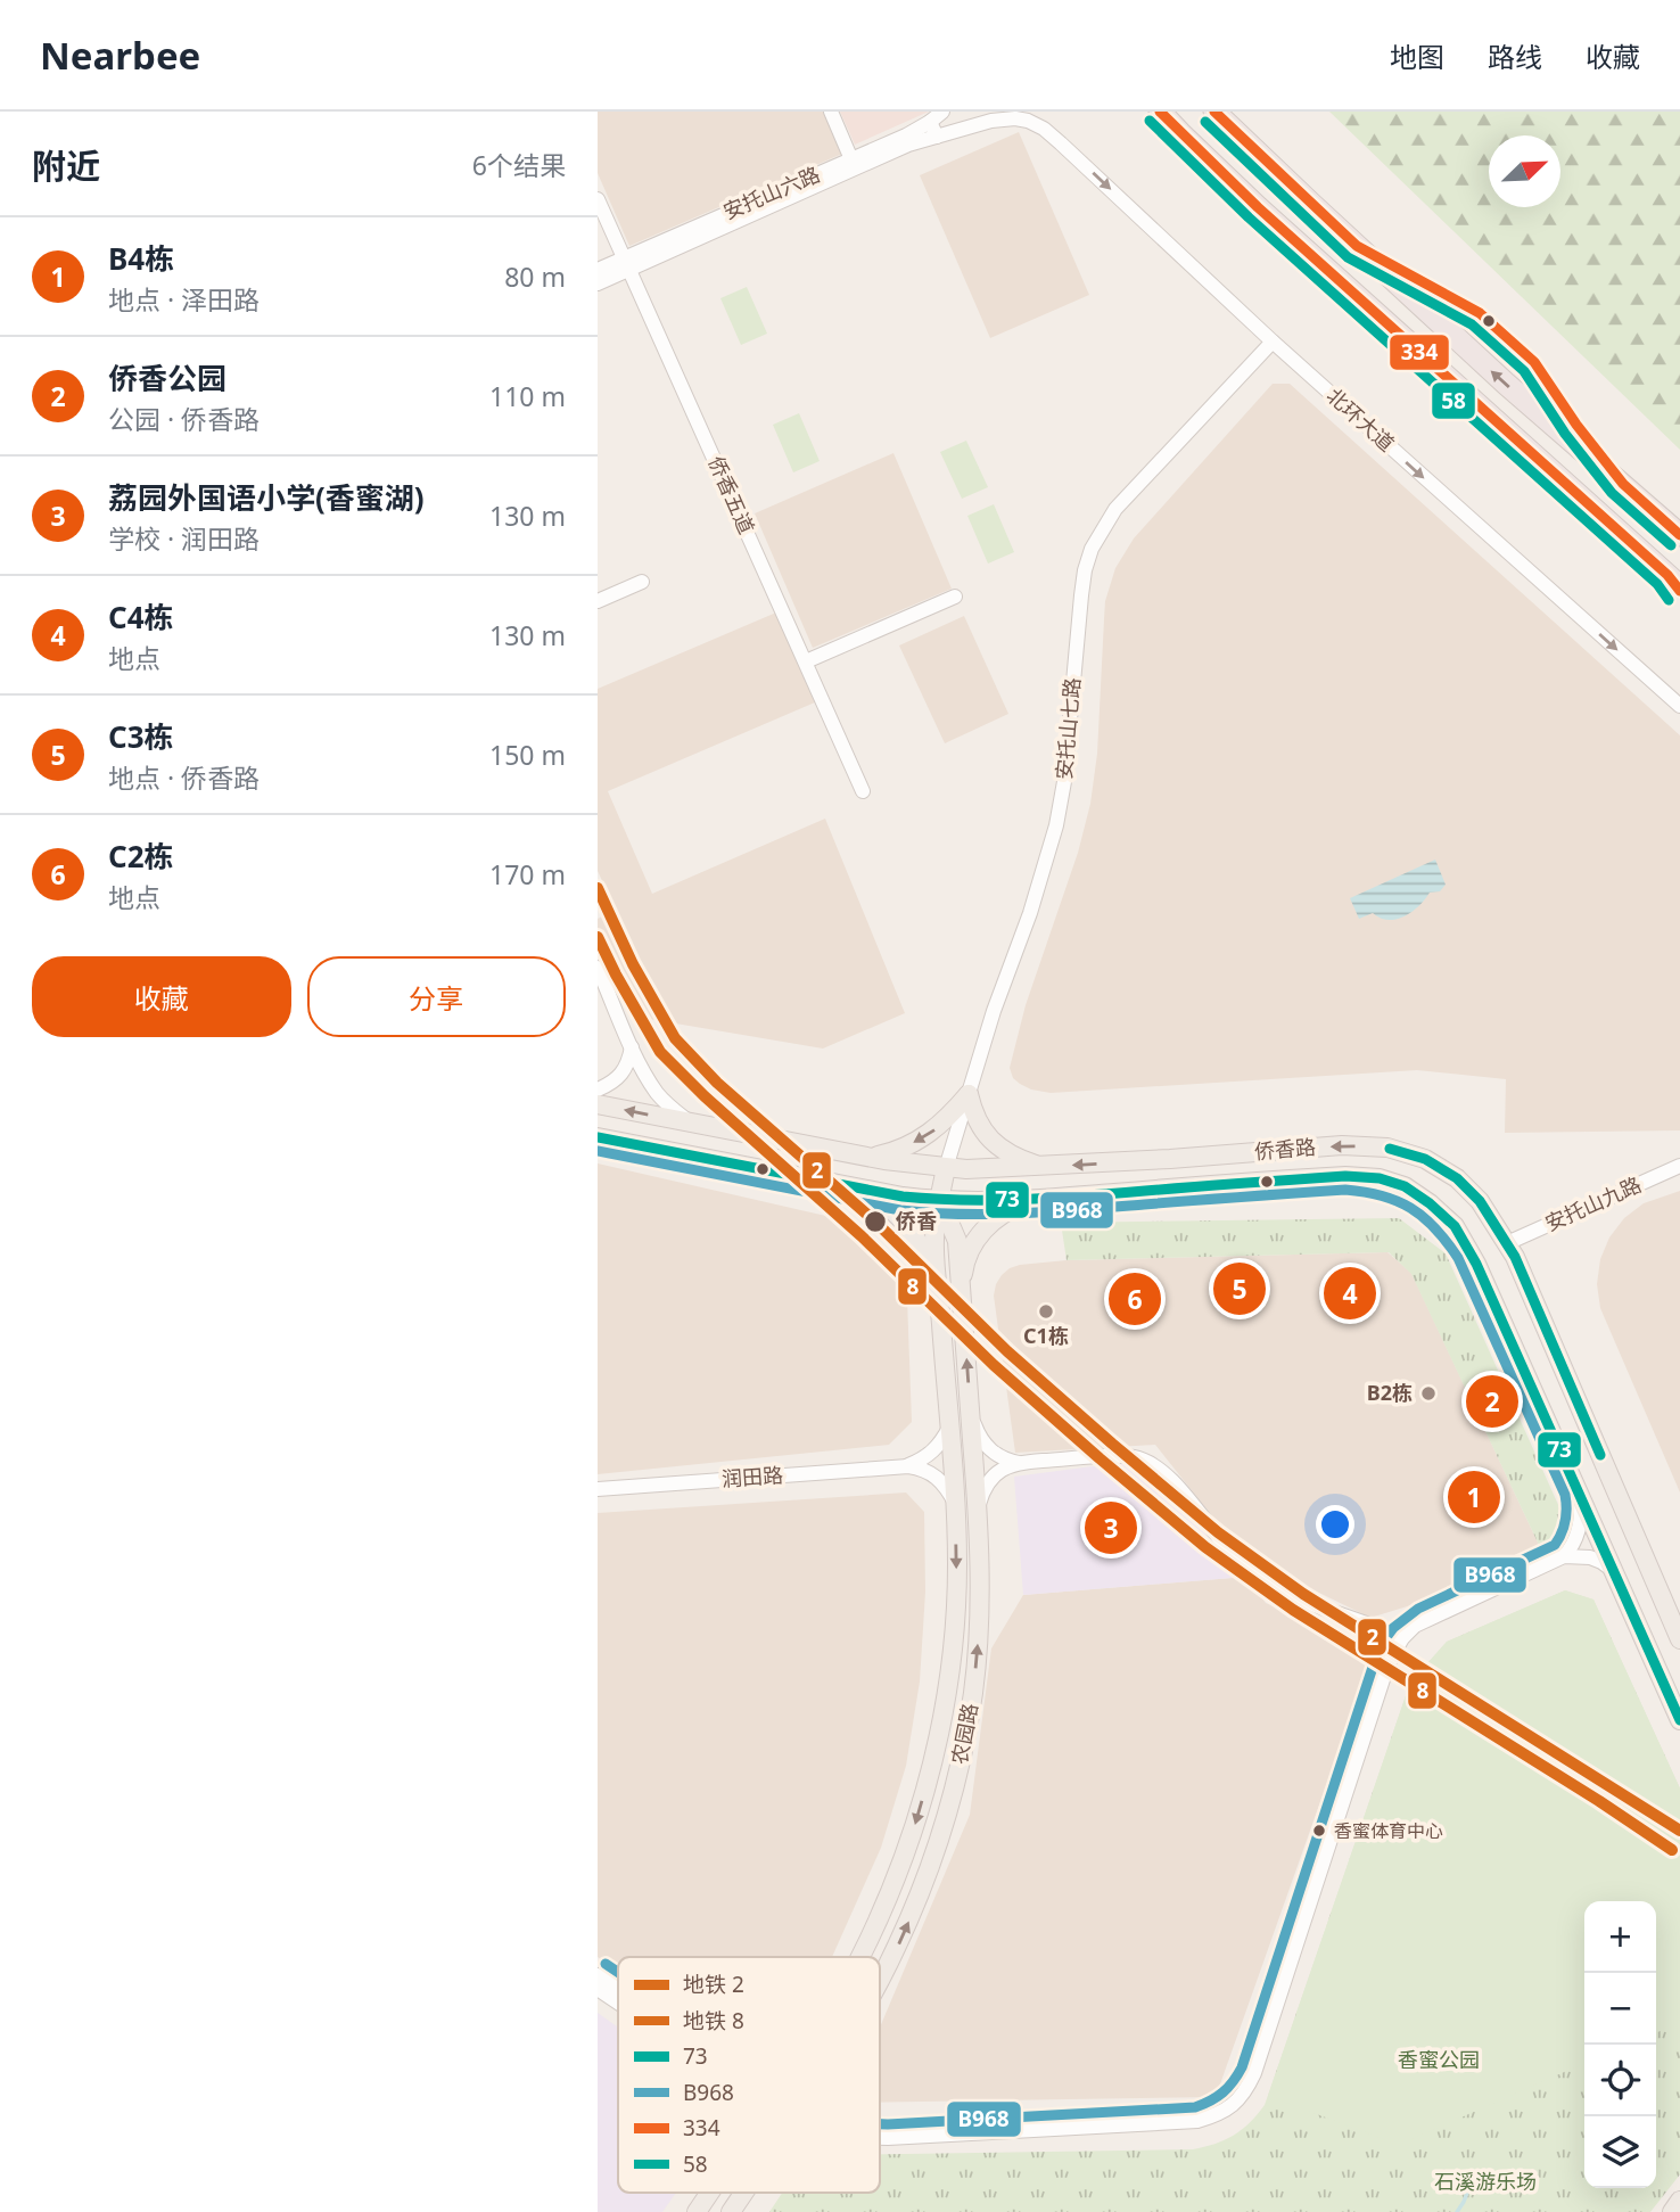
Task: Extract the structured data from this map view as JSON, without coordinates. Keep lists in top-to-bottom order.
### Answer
{
  "streets": {
    "main road": ["侨香路", "农园路"],
    "street": [
      "安托山六路",
      "北环大道",
      "侨香五道",
      "安托山七路",
      "安托山九路",
      "润田路"
    ]
  },
  "crossings": [
    ["安托山六路", "北环大道"],
    ["安托山六路", "侨香五道"],
    ["北环大道", "安托山七路"],
    ["安托山七路", "侨香路"],
    ["安托山七路", "农园路"],
    ["侨香路", "安托山九路"],
    ["侨香路", "农园路"]
  ],
  "one_way": ["北环大道"],
  "parks": ["香蜜公园", "石溪游乐场"],
  "places": [
    "侨香",
    "C1栋",
    "B2栋",
    "香蜜体育中心"
  ],
  "lines": [
    "transit line 334",
    "transit line 58",
    "metro line 2",
    "metro line 8",
    "transit line 73",
    "transit line B968"
  ],
  "legend": [
    "地铁 2",
    "地铁 8",
    "73",
    "B968",
    "334",
    "58"
  ],
  "north": "top right",
  "page": {
    "header": "Nearbee",
    "nav": ["地图", "路线", "收藏"],
    "heading": ["附近", "6个结果"],
    "list": [
      {
        "mark": "1",
        "name": "B4栋",
        "note": "地点 · 泽田路",
        "value": "80 m"
      },
      {
        "mark": "2",
        "name": "侨香公园",
        "note": "公园 · 侨香路",
        "value": "110 m"
      },
      {
        "mark": "3",
        "name": "荔园外国语小学(香蜜湖)",
        "note": "学校 · 润田路",
        "value": "130 m"
      },
      {
        "mark": "4",
        "name": "C4栋",
        "note": "地点",
        "value": "130 m"
      },
      {
        "mark": "5",
        "name": "C3栋",
        "note": "地点 · 侨香路",
        "value": "150 m"
      },
      {
        "mark": "6",
        "name": "C2栋",
        "note": "地点",
        "value": "170 m"
      }
    ],
    "buttons": ["收藏", "分享"],
    "pins": [
      "5",
      "4",
      "6",
      "2",
      "1",
      "3"
    ],
    "map_buttons": ["+", "−"]
  }
}
